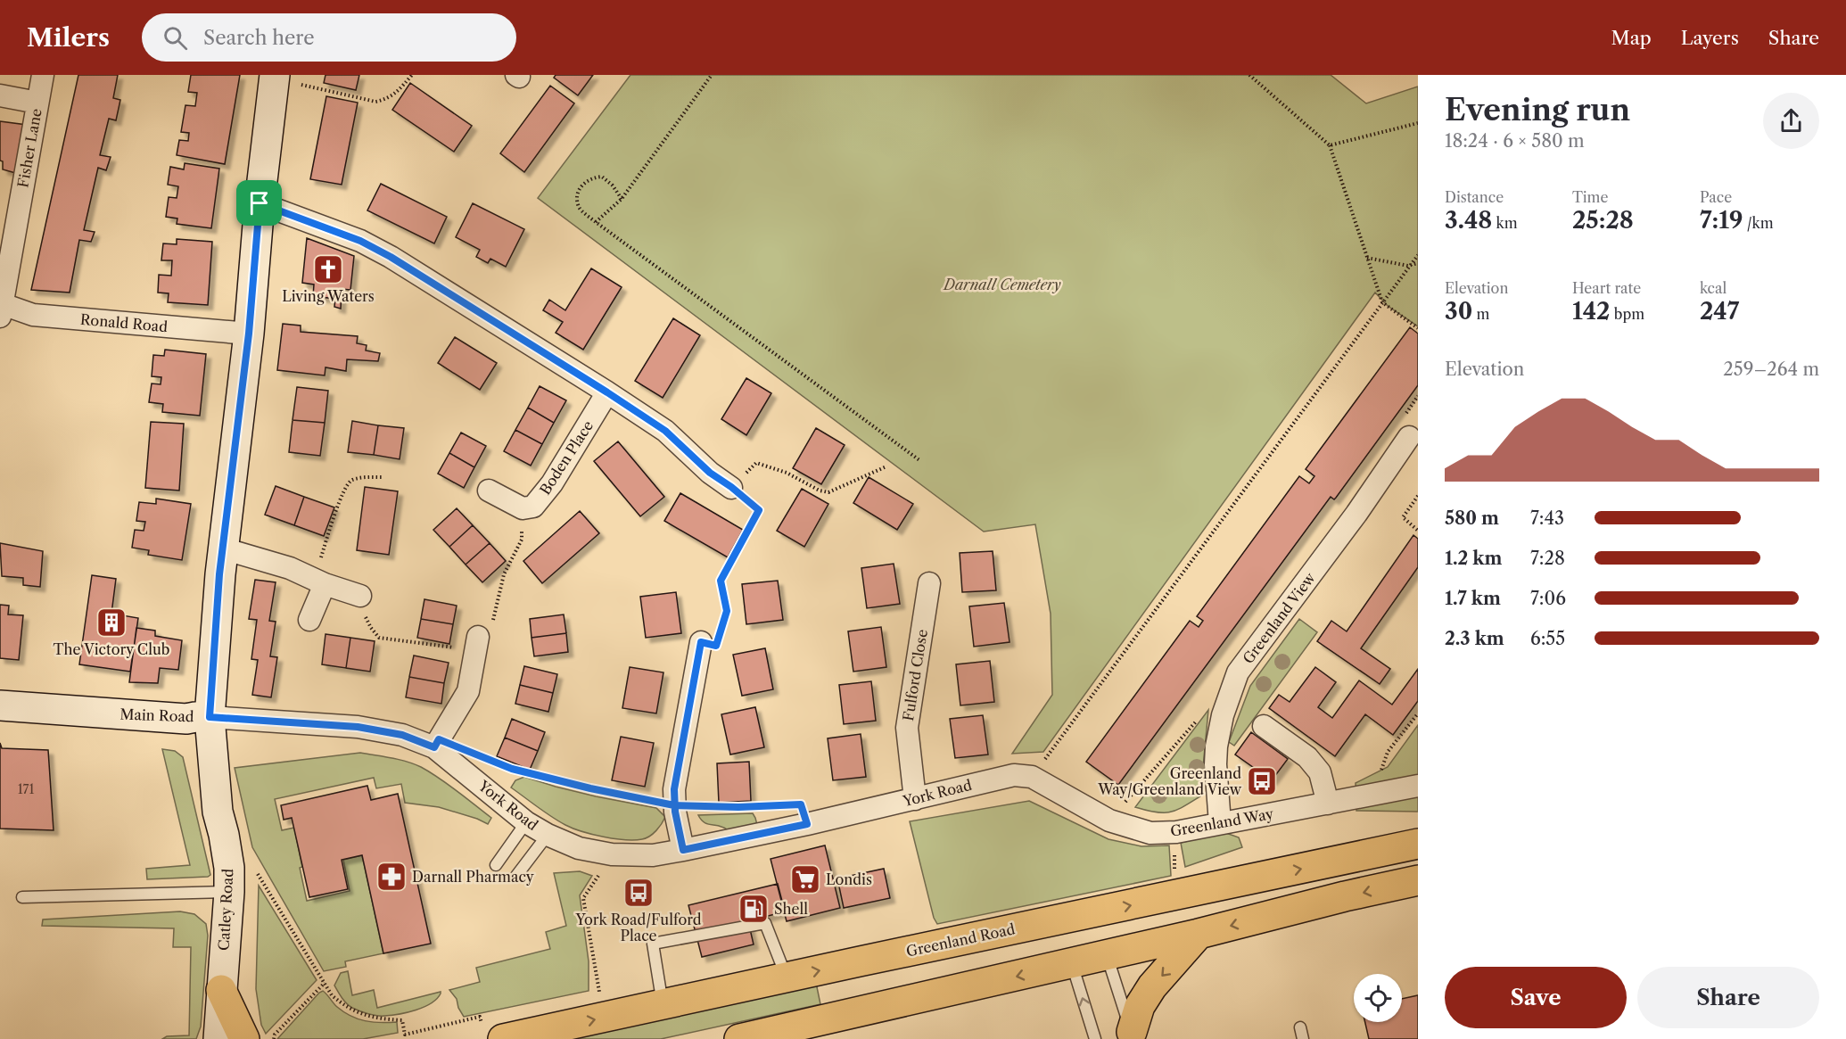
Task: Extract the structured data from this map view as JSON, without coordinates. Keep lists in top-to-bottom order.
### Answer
{
  "streets": {
    "highway": ["Greenland Road"],
    "main road": ["Main Road", "Catley Road"],
    "street": [
      "Fisher Lane",
      "Ronald Road",
      "Boden Place",
      "Greenland View",
      "Fulford Close",
      "York Road",
      "Greenland Way"
    ]
  },
  "crossings": [
    ["Fisher Lane", "Ronald Road"],
    ["Ronald Road", "Main Road"],
    ["Greenland View", "Greenland Way"],
    ["Fulford Close", "York Road"],
    ["Main Road", "York Road"],
    ["Main Road", "Catley Road"],
    ["York Road", "Greenland Way"],
    ["York Road", "Catley Road"]
  ],
  "parks": ["Darnall Cemetery"],
  "places": {
    "church": ["Living Waters"],
    "building": ["The Victory Club"],
    "bus stop": ["Greenland Way/Greenland View", "York Road/Fulford Place"],
    "pharmacy": ["Darnall Pharmacy"],
    "supermarket": ["Londis"],
    "fuel station": ["Shell"]
  },
  "house_numbers": ["171"],
  "page": {
    "header": "Milers",
    "search": "Search here",
    "nav": ["Map", "Layers", "Share"],
    "heading": ["Evening run", "18:24 · 6 × 580 m"],
    "stats": [
      ["Distance", "3.48 km"],
      ["Time", "25:28"],
      ["Pace", "7:19 /km"],
      ["Elevation", "30 m"],
      ["Heart rate", "142 bpm"],
      ["kcal", "247"]
    ],
    "chart": ["Elevation", "259–264 m"],
    "list": [
      {
        "name": "580 m",
        "note": "7:43"
      },
      {
        "name": "1.2 km",
        "note": "7:28"
      },
      {
        "name": "1.7 km",
        "note": "7:06"
      },
      {
        "name": "2.3 km",
        "note": "6:55"
      }
    ],
    "buttons": ["Save", "Share"]
  }
}
